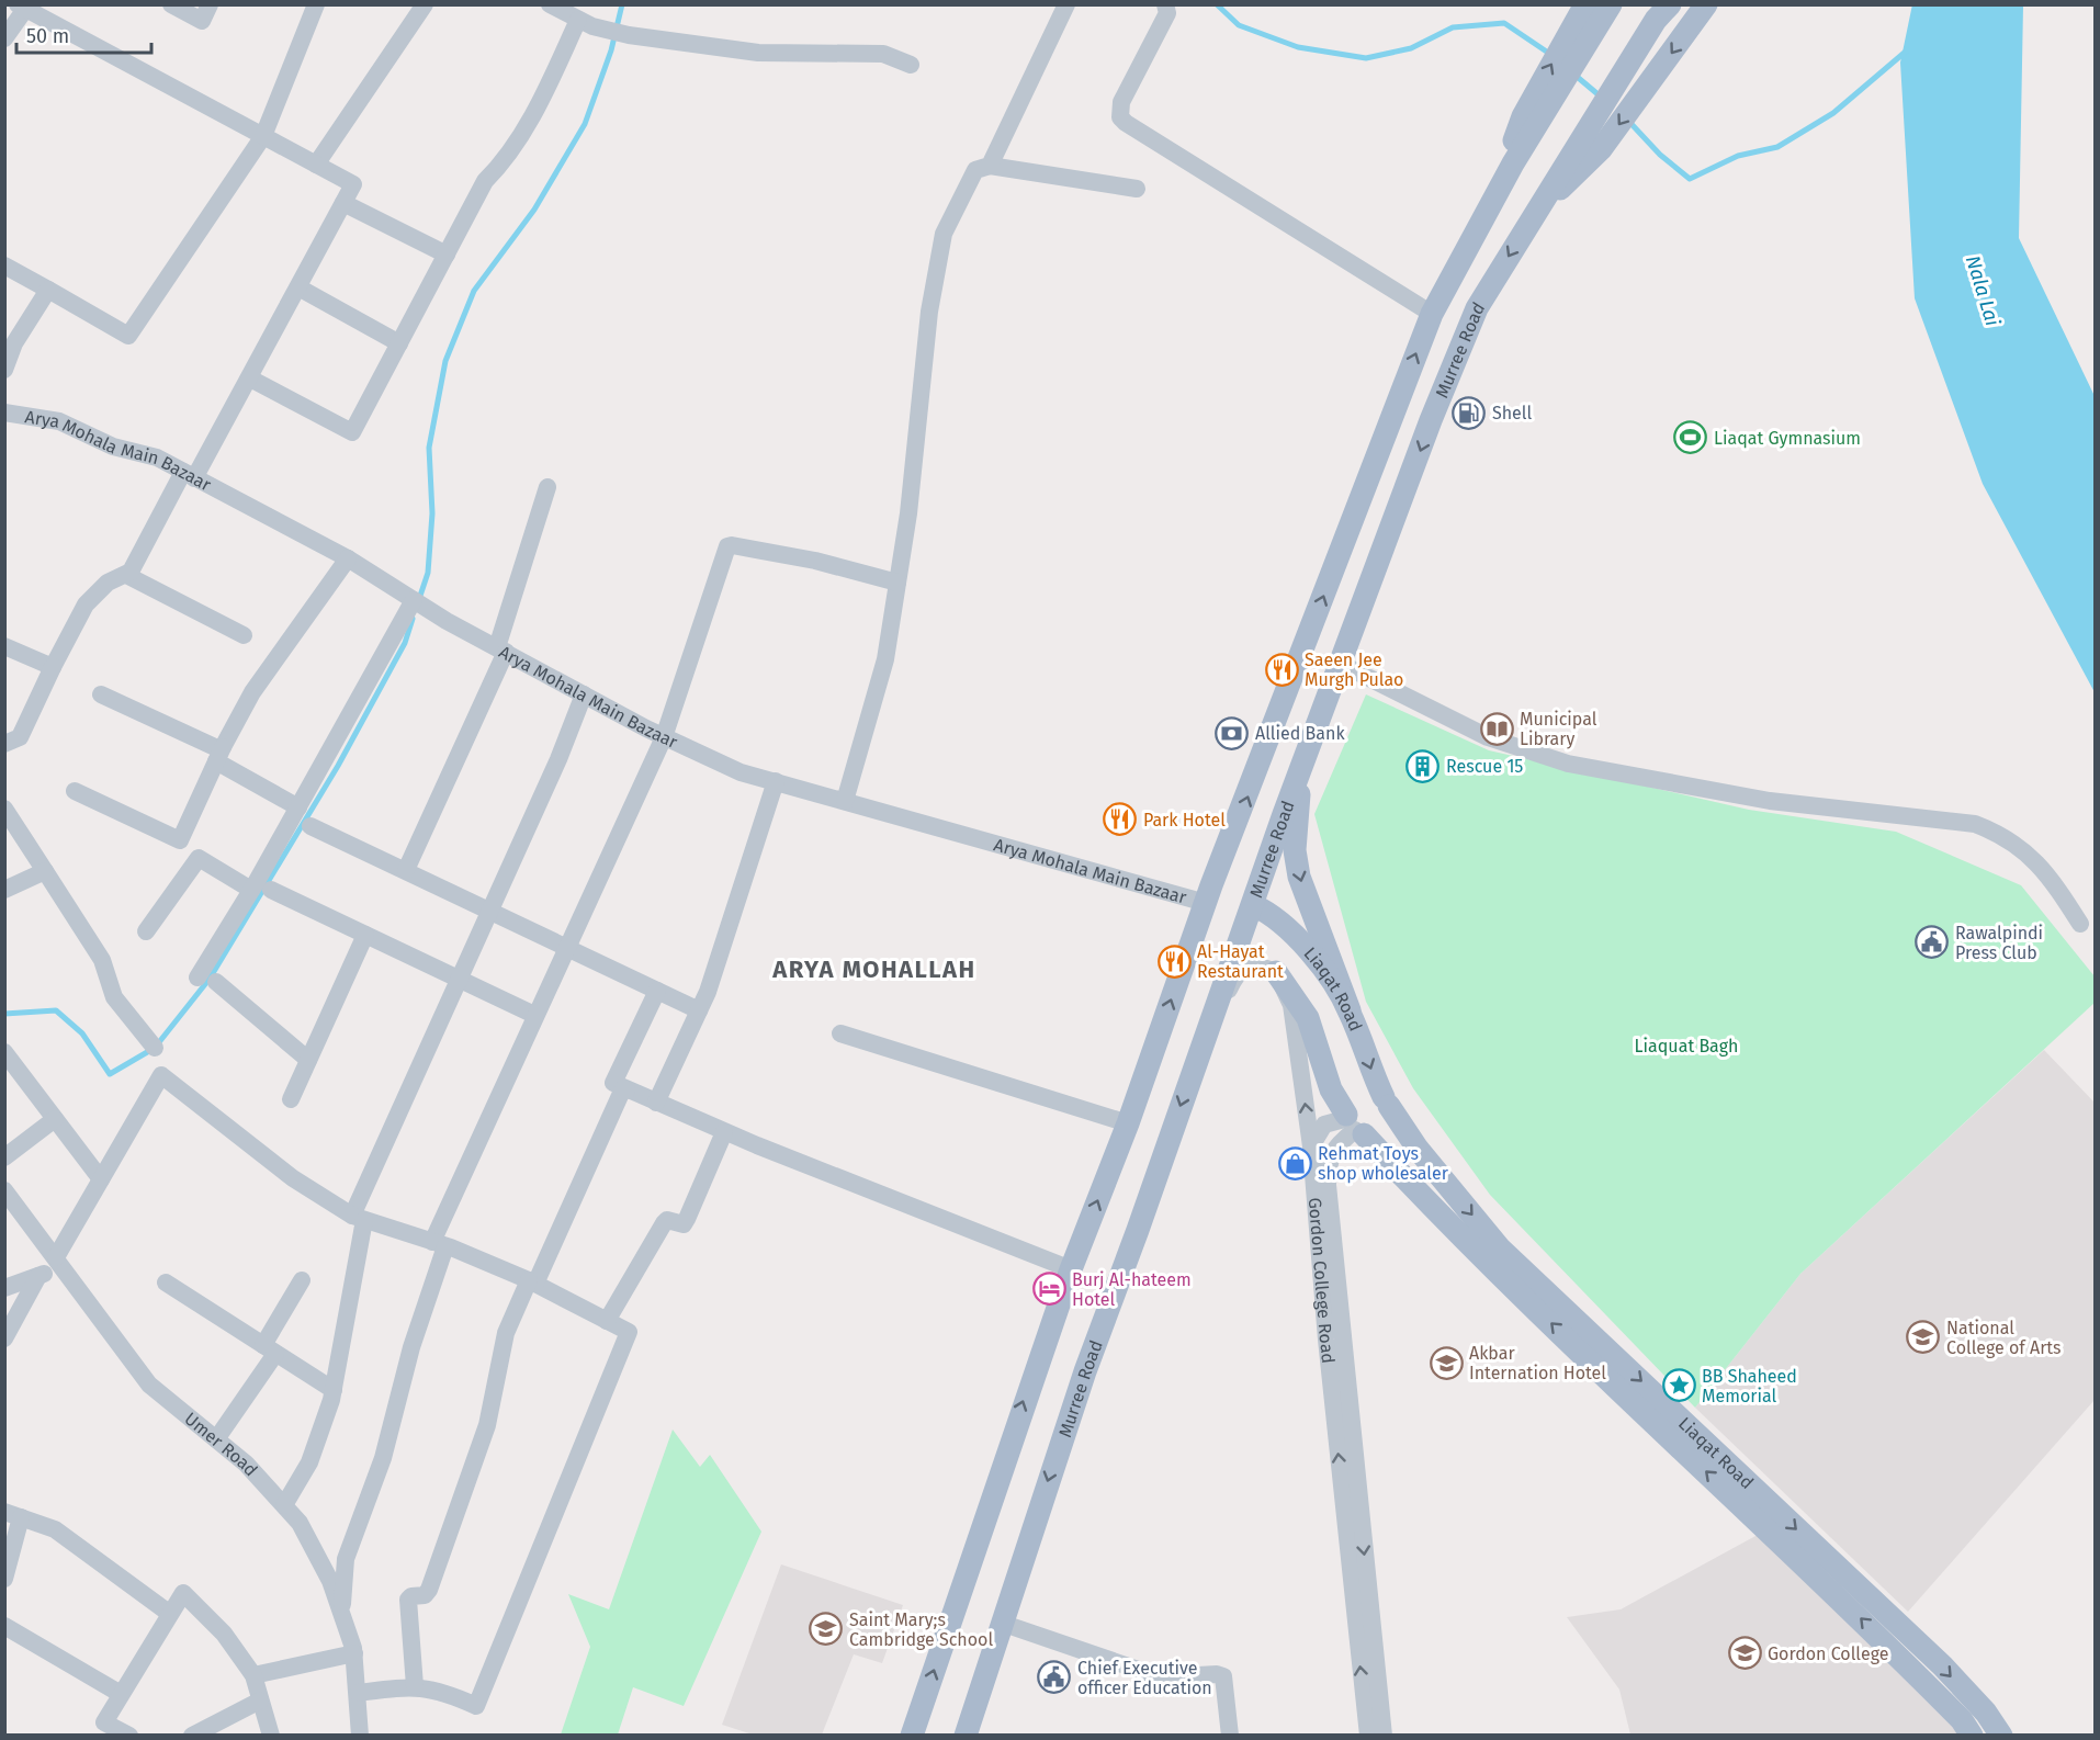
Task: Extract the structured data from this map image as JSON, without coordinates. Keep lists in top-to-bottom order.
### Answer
{
  "streets": {
    "main road": ["Murree Road", "Liaqat Road"],
    "street": ["Arya Mohala Main Bazaar", "Gordon College Road", "Umer Road"]
  },
  "crossings": [
    ["Murree Road", "Liaqat Road"],
    ["Liaqat Road", "Gordon College Road"]
  ],
  "districts": ["ARYA MOHALLAH"],
  "water": ["Nala Lai"],
  "parks": ["Liaquat Bagh"],
  "places": {
    "fuel station": ["Shell"],
    "sports": ["Liaqat Gymnasium"],
    "restaurant": ["Saeen Jee Murgh Pulao", "Park Hotel", "Al-Hayat Restaurant"],
    "library": ["Municipal Library"],
    "bank": ["Allied Bank"],
    "building": ["Rescue 15"],
    "public building": ["Rawalpindi Press Club", "Chief Executive officer Education"],
    "shop": ["Rehmat Toys shop wholesaler"],
    "hotel": ["Burj Al-hateem Hotel"],
    "school or university": [
      "National College of Arts",
      "Akbar Internation Hotel",
      "Saint Mary;s Cambridge School",
      "Gordon College"
    ],
    "place": ["BB Shaheed Memorial"]
  },
  "scale_bar": "50 m"
}
